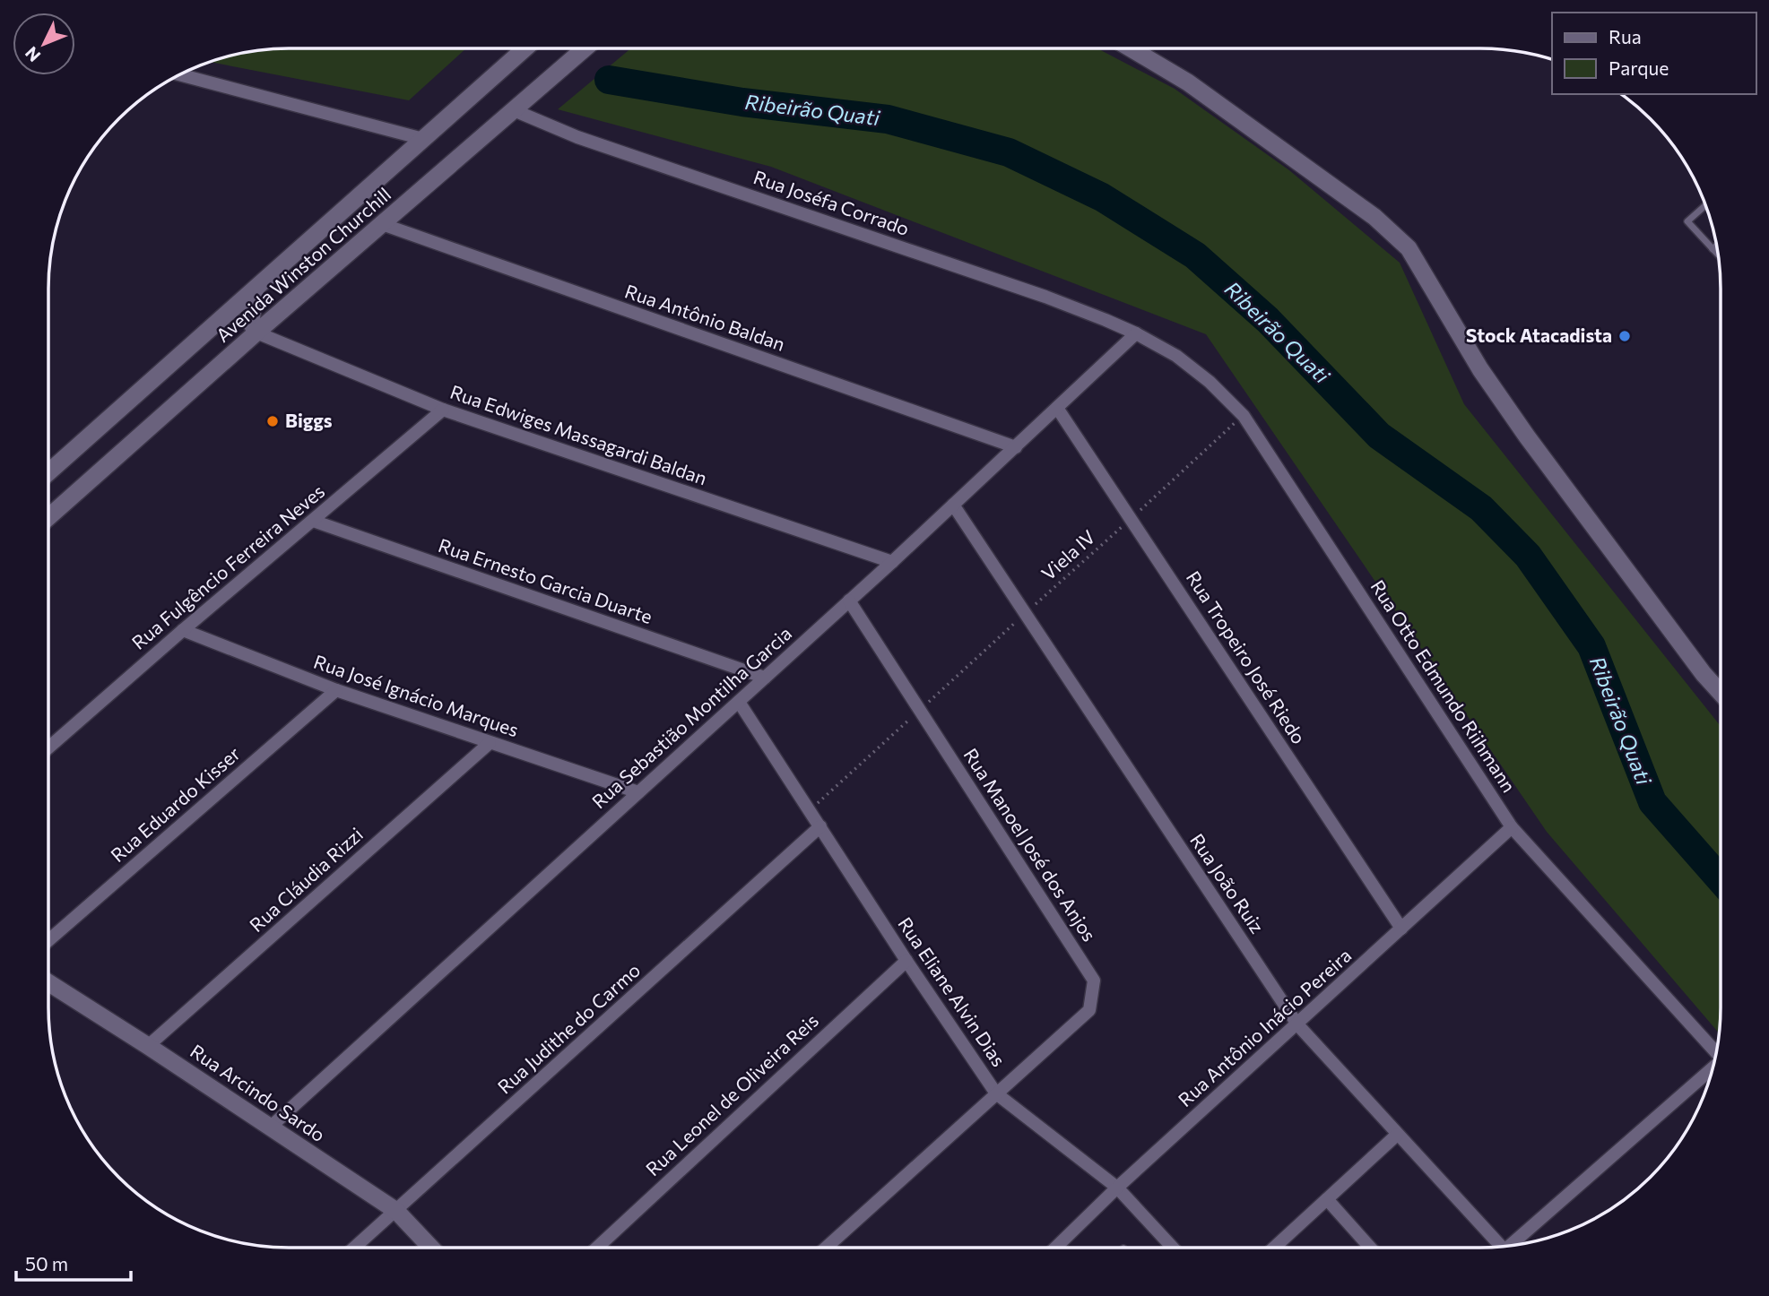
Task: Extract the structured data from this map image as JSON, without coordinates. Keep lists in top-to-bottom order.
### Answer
{
  "streets": {
    "main road": ["Avenida Winston Churchill", "Rua Arcindo Sardo"],
    "street": [
      "Rua Joséfa Corrado",
      "Rua Antônio Baldan",
      "Rua Edwiges Massagardi Baldan",
      "Rua Fulgêncio Ferreira Neves",
      "Rua Ernesto Garcia Duarte",
      "Rua Tropeiro José Riedo",
      "Rua Otto Edmundo Riihmann",
      "Rua José Ignácio Marques",
      "Rua Sebastião Montilha Garcia",
      "Rua Eduardo Kisser",
      "Rua Manoel José dos Anjos",
      "Rua Cláudia Rizzi",
      "Rua João Ruiz",
      "Rua Eliane Alvin Dias",
      "Rua Antônio Inácio Pereira",
      "Rua Judithe do Carmo",
      "Rua Leonel de Oliveira Reis"
    ],
    "path": ["Viela IV"]
  },
  "crossings": [
    ["Rua Joséfa Corrado", "Avenida Winston Churchill"],
    ["Rua Joséfa Corrado", "Rua Otto Edmundo Riihmann"],
    ["Rua Joséfa Corrado", "Rua Sebastião Montilha Garcia"],
    ["Avenida Winston Churchill", "Rua Antônio Baldan"],
    ["Avenida Winston Churchill", "Rua Edwiges Massagardi Baldan"],
    ["Rua Antônio Baldan", "Rua Sebastião Montilha Garcia"],
    ["Rua Edwiges Massagardi Baldan", "Rua Fulgêncio Ferreira Neves"],
    ["Rua Edwiges Massagardi Baldan", "Rua Sebastião Montilha Garcia"],
    ["Viela IV", "Rua Tropeiro José Riedo"],
    ["Viela IV", "Rua Otto Edmundo Riihmann"],
    ["Viela IV", "Rua João Ruiz"],
    ["Rua Fulgêncio Ferreira Neves", "Rua Ernesto Garcia Duarte"],
    ["Rua Fulgêncio Ferreira Neves", "Rua José Ignácio Marques"],
    ["Rua Ernesto Garcia Duarte", "Rua Sebastião Montilha Garcia"],
    ["Rua Tropeiro José Riedo", "Rua Sebastião Montilha Garcia"],
    ["Rua Tropeiro José Riedo", "Rua Antônio Inácio Pereira"],
    ["Rua Otto Edmundo Riihmann", "Rua Sebastião Montilha Garcia"],
    ["Rua Otto Edmundo Riihmann", "Rua Antônio Inácio Pereira"],
    ["Rua José Ignácio Marques", "Rua Sebastião Montilha Garcia"],
    ["Rua José Ignácio Marques", "Rua Eduardo Kisser"],
    ["Rua José Ignácio Marques", "Rua Cláudia Rizzi"],
    ["Rua Sebastião Montilha Garcia", "Rua Manoel José dos Anjos"],
    ["Rua Sebastião Montilha Garcia", "Rua João Ruiz"],
    ["Rua Sebastião Montilha Garcia", "Rua Eliane Alvin Dias"],
    ["Rua Sebastião Montilha Garcia", "Rua Arcindo Sardo"],
    ["Rua Manoel José dos Anjos", "Rua Eliane Alvin Dias"],
    ["Rua Cláudia Rizzi", "Rua Arcindo Sardo"],
    ["Rua João Ruiz", "Rua Antônio Inácio Pereira"],
    ["Rua Eliane Alvin Dias", "Rua Antônio Inácio Pereira"],
    ["Rua Eliane Alvin Dias", "Rua Judithe do Carmo"],
    ["Rua Eliane Alvin Dias", "Rua Leonel de Oliveira Reis"],
    ["Rua Judithe do Carmo", "Rua Arcindo Sardo"]
  ],
  "water": ["Ribeirão Quati"],
  "places": ["Stock Atacadista", "Biggs"],
  "legend": ["Rua", "Parque"],
  "scale_bar": "50 m",
  "north": "bottom left"
}
